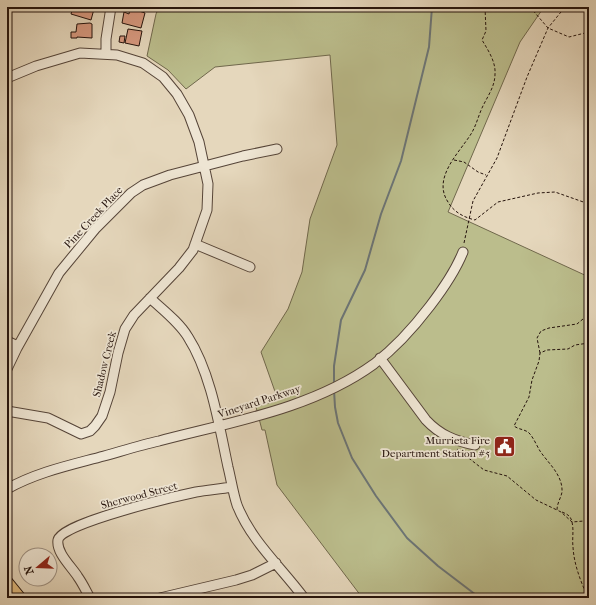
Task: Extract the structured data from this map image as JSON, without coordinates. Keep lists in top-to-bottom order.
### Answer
{
  "streets": {
    "street": [
      "Pine Creek Place",
      "Shadow Creek",
      "Vineyard Parkway",
      "Sherwood Street"
    ]
  },
  "crossings": [
    ["Pine Creek Place", "Shadow Creek"]
  ],
  "places": {
    "public building": ["Murrieta Fire Department Station #5"]
  },
  "north": "left"
}
